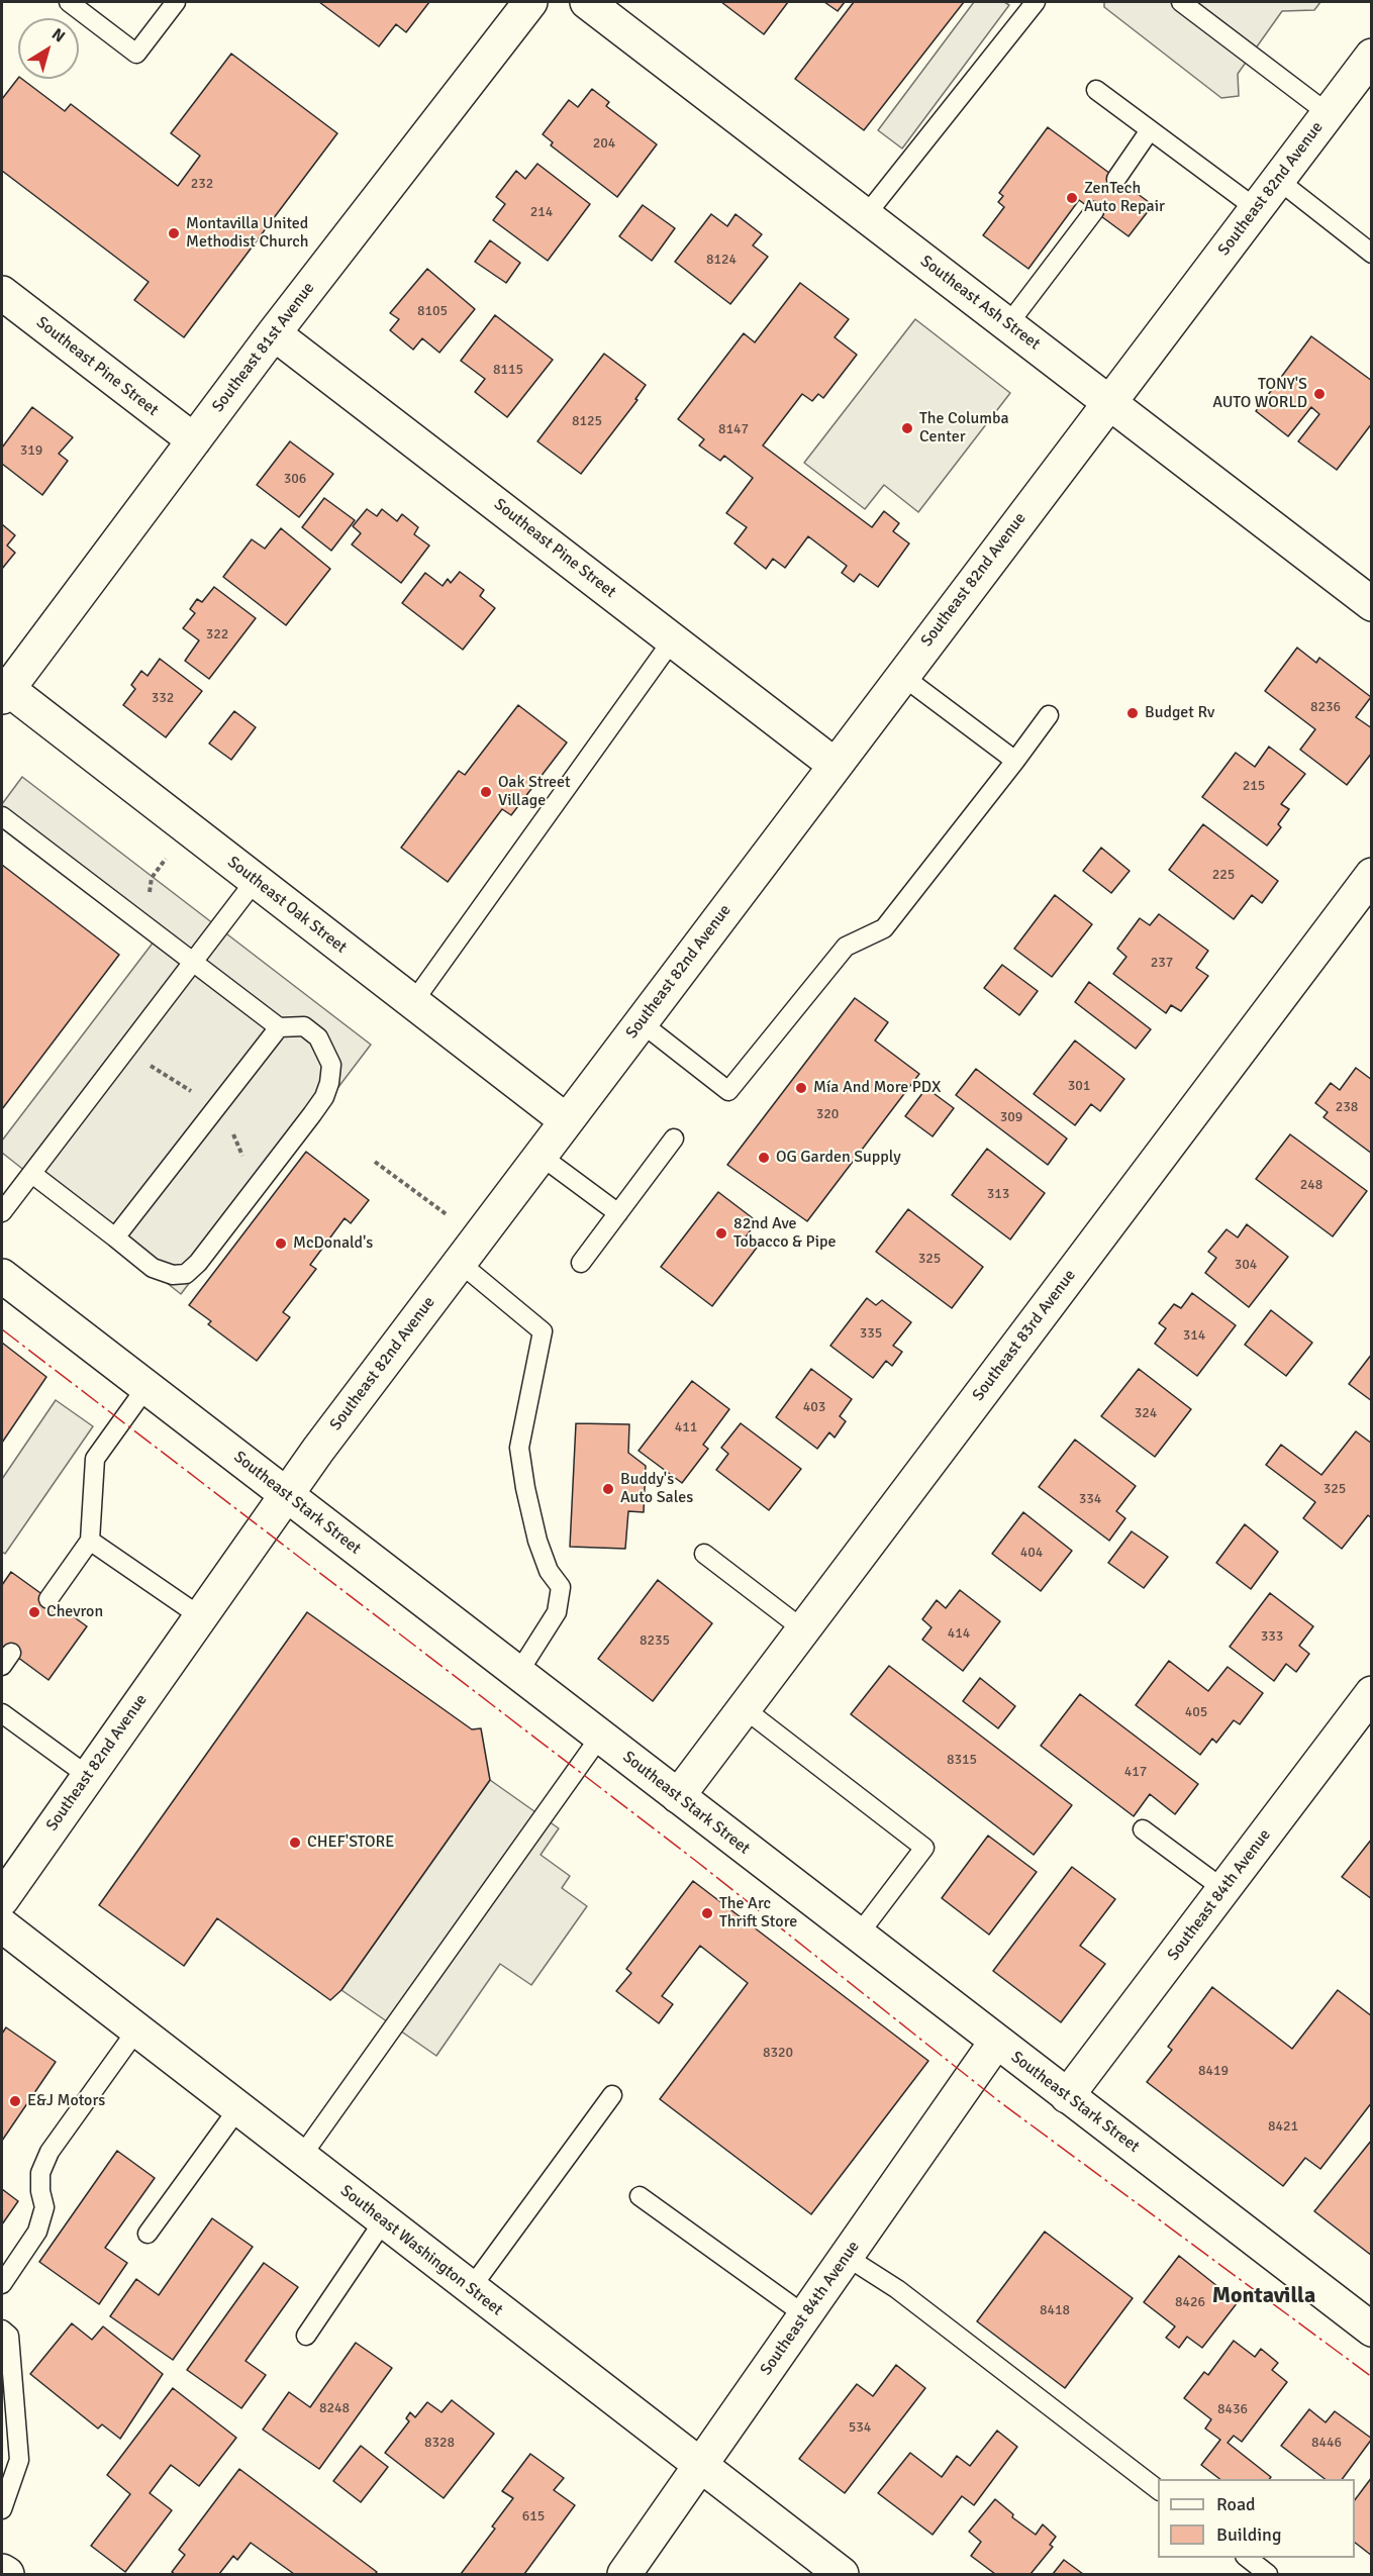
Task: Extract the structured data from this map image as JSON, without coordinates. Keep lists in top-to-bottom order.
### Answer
{
  "streets": {
    "street": [
      "Southeast 82nd Avenue",
      "Southeast Ash Street",
      "Southeast 81st Avenue",
      "Southeast Pine Street",
      "Southeast Oak Street",
      "Southeast 83rd Avenue",
      "Southeast Stark Street",
      "Southeast 84th Avenue",
      "Southeast Washington Street"
    ]
  },
  "crossings": [
    ["Southeast 82nd Avenue", "Southeast Ash Street"],
    ["Southeast 82nd Avenue", "Southeast Pine Street"],
    ["Southeast 82nd Avenue", "Southeast Oak Street"],
    ["Southeast 82nd Avenue", "Southeast Stark Street"],
    ["Southeast 81st Avenue", "Southeast Pine Street"],
    ["Southeast 81st Avenue", "Southeast Oak Street"],
    ["Southeast 83rd Avenue", "Southeast Stark Street"],
    ["Southeast Stark Street", "Southeast 84th Avenue"],
    ["Southeast 84th Avenue", "Southeast Washington Street"]
  ],
  "districts": ["Montavilla"],
  "places": [
    "ZenTech Auto Repair",
    "Montavilla United Methodist Church",
    "TONY'S AUTO WORLD",
    "The Columba Center",
    "Budget Rv",
    "Oak Street Village",
    "Mía And More PDX",
    "OG Garden Supply",
    "82nd Ave Tobacco & Pipe",
    "McDonald's",
    "Buddy's Auto Sales",
    "Chevron",
    "CHEF'STORE",
    "The Arc Thrift Store",
    "E&J Motors"
  ],
  "house_numbers": [
    "204",
    "232",
    "214",
    "8124",
    "8105",
    "8115",
    "8125",
    "8147",
    "319",
    "306",
    "322",
    "332",
    "8236",
    "215",
    "225",
    "237",
    "301",
    "238",
    "320",
    "309",
    "248",
    "313",
    "325",
    "304",
    "335",
    "314",
    "403",
    "324",
    "411",
    "325",
    "334",
    "404",
    "414",
    "333",
    "8235",
    "405",
    "8315",
    "417",
    "8320",
    "8419",
    "8421",
    "8426",
    "8418",
    "8248",
    "8436",
    "534",
    "8328",
    "8446",
    "615"
  ],
  "legend": ["Road", "Building"],
  "north": "top right"
}
